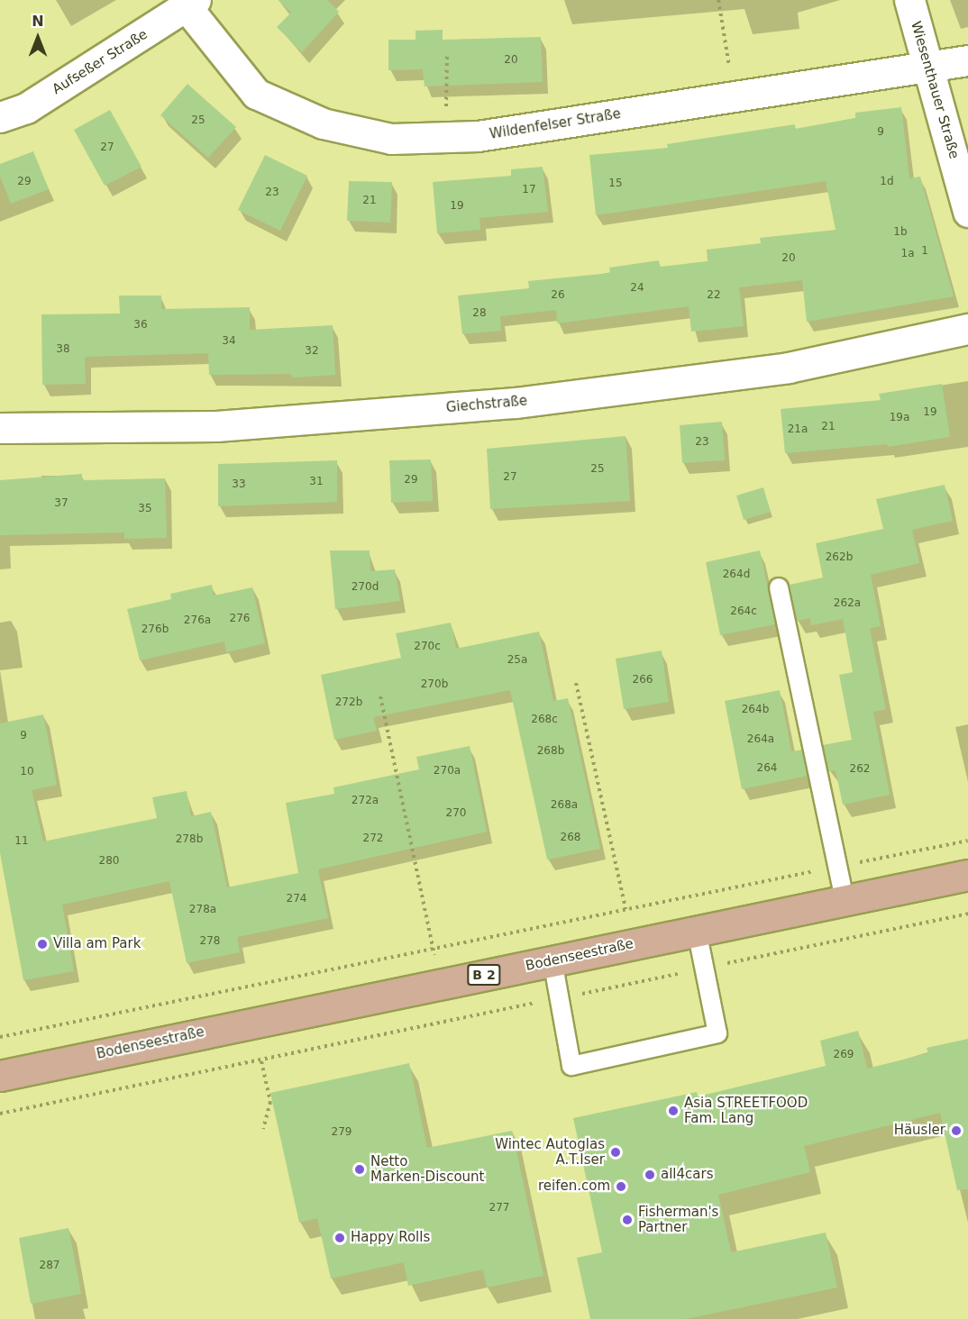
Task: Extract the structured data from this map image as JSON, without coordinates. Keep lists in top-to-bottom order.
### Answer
{
  "streets": {
    "main road": ["Bodenseestraße", "B 2"],
    "street": [
      "Aufseßer Straße",
      "Wiesenthauer Straße",
      "Wildenfelser Straße",
      "Giechstraße"
    ]
  },
  "crossings": [
    ["Aufseßer Straße", "Wildenfelser Straße"],
    ["Wiesenthauer Straße", "Wildenfelser Straße"]
  ],
  "places": [
    "Villa am Park",
    "Asia STREETFOOD Fam. Lang",
    "Häusler",
    "Wintec Autoglas A.T.Iser",
    "Netto Marken-Discount",
    "all4cars",
    "reifen.com",
    "Fisherman's Partner",
    "Happy Rolls"
  ],
  "house_numbers": [
    "20",
    "25",
    "9",
    "27",
    "29",
    "1d",
    "15",
    "17",
    "23",
    "21",
    "19",
    "1b",
    "1",
    "1a",
    "20",
    "24",
    "26",
    "22",
    "28",
    "36",
    "34",
    "38",
    "32",
    "19",
    "19a",
    "21",
    "21a",
    "23",
    "25",
    "27",
    "29",
    "31",
    "33",
    "37",
    "35",
    "262b",
    "264d",
    "270d",
    "262a",
    "264c",
    "276",
    "276a",
    "276b",
    "270c",
    "25a",
    "266",
    "270b",
    "272b",
    "264b",
    "268c",
    "9",
    "264a",
    "268b",
    "264",
    "262",
    "270a",
    "10",
    "272a",
    "268a",
    "270",
    "268",
    "272",
    "278b",
    "11",
    "280",
    "274",
    "278a",
    "278",
    "269",
    "279",
    "277",
    "287"
  ],
  "north": "top"
}
